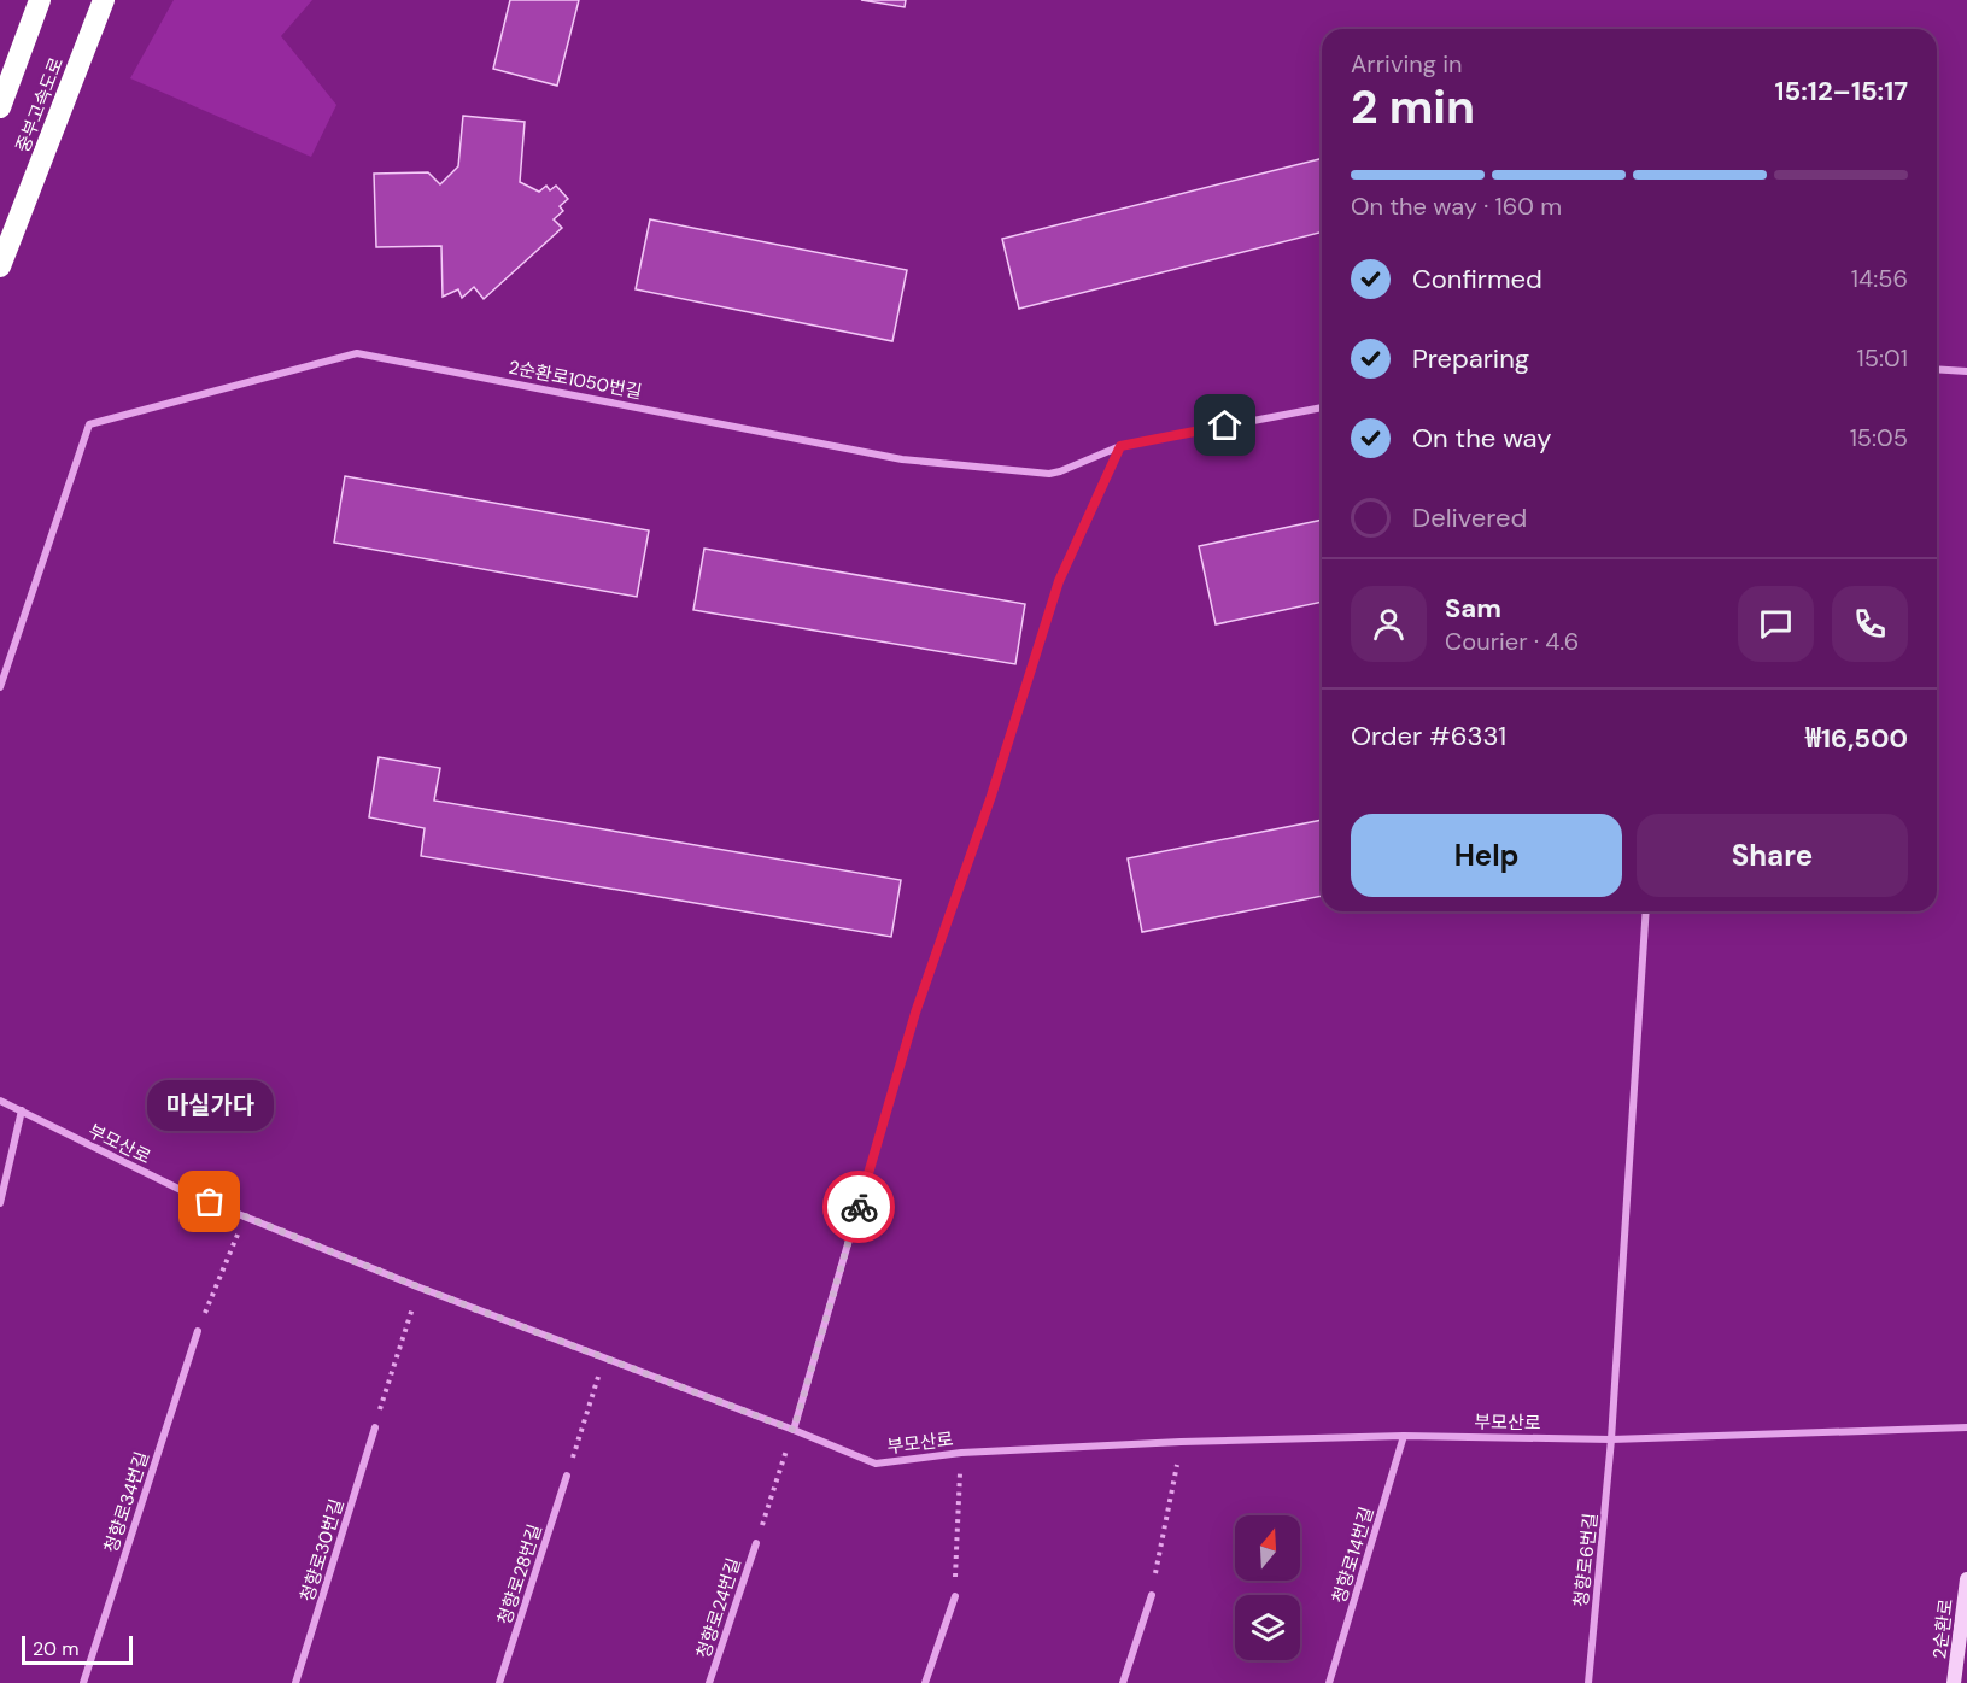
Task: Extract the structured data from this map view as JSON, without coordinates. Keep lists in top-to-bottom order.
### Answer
{
  "streets": {
    "highway": ["중부고속도로"],
    "main road": ["2순환로"],
    "street": [
      "2순환로1050번길",
      "부모산로",
      "청향로34번길",
      "청향로30번길",
      "청향로14번길",
      "청향로6번길",
      "청향로28번길",
      "청향로24번길"
    ]
  },
  "crossings": [
    ["부모산로", "청향로14번길"],
    ["부모산로", "청향로6번길"]
  ],
  "places": ["마실가다"],
  "scale_bar": "20 m",
  "north": "top",
  "page": {
    "heading": ["2 min", "Arriving in", "15:12–15:17"],
    "panel": [
      "Sam",
      "Courier · 4.6",
      "Order #6331",
      "₩16,500"
    ],
    "bar": "On the way · 160 m",
    "list": [
      ["Confirmed", "14:56"],
      ["Preparing", "15:01"],
      ["On the way", "15:05"],
      "Delivered"
    ],
    "buttons": ["Help", "Share"],
    "bubble": "마실가다",
    "scale": "20 m"
  }
}
